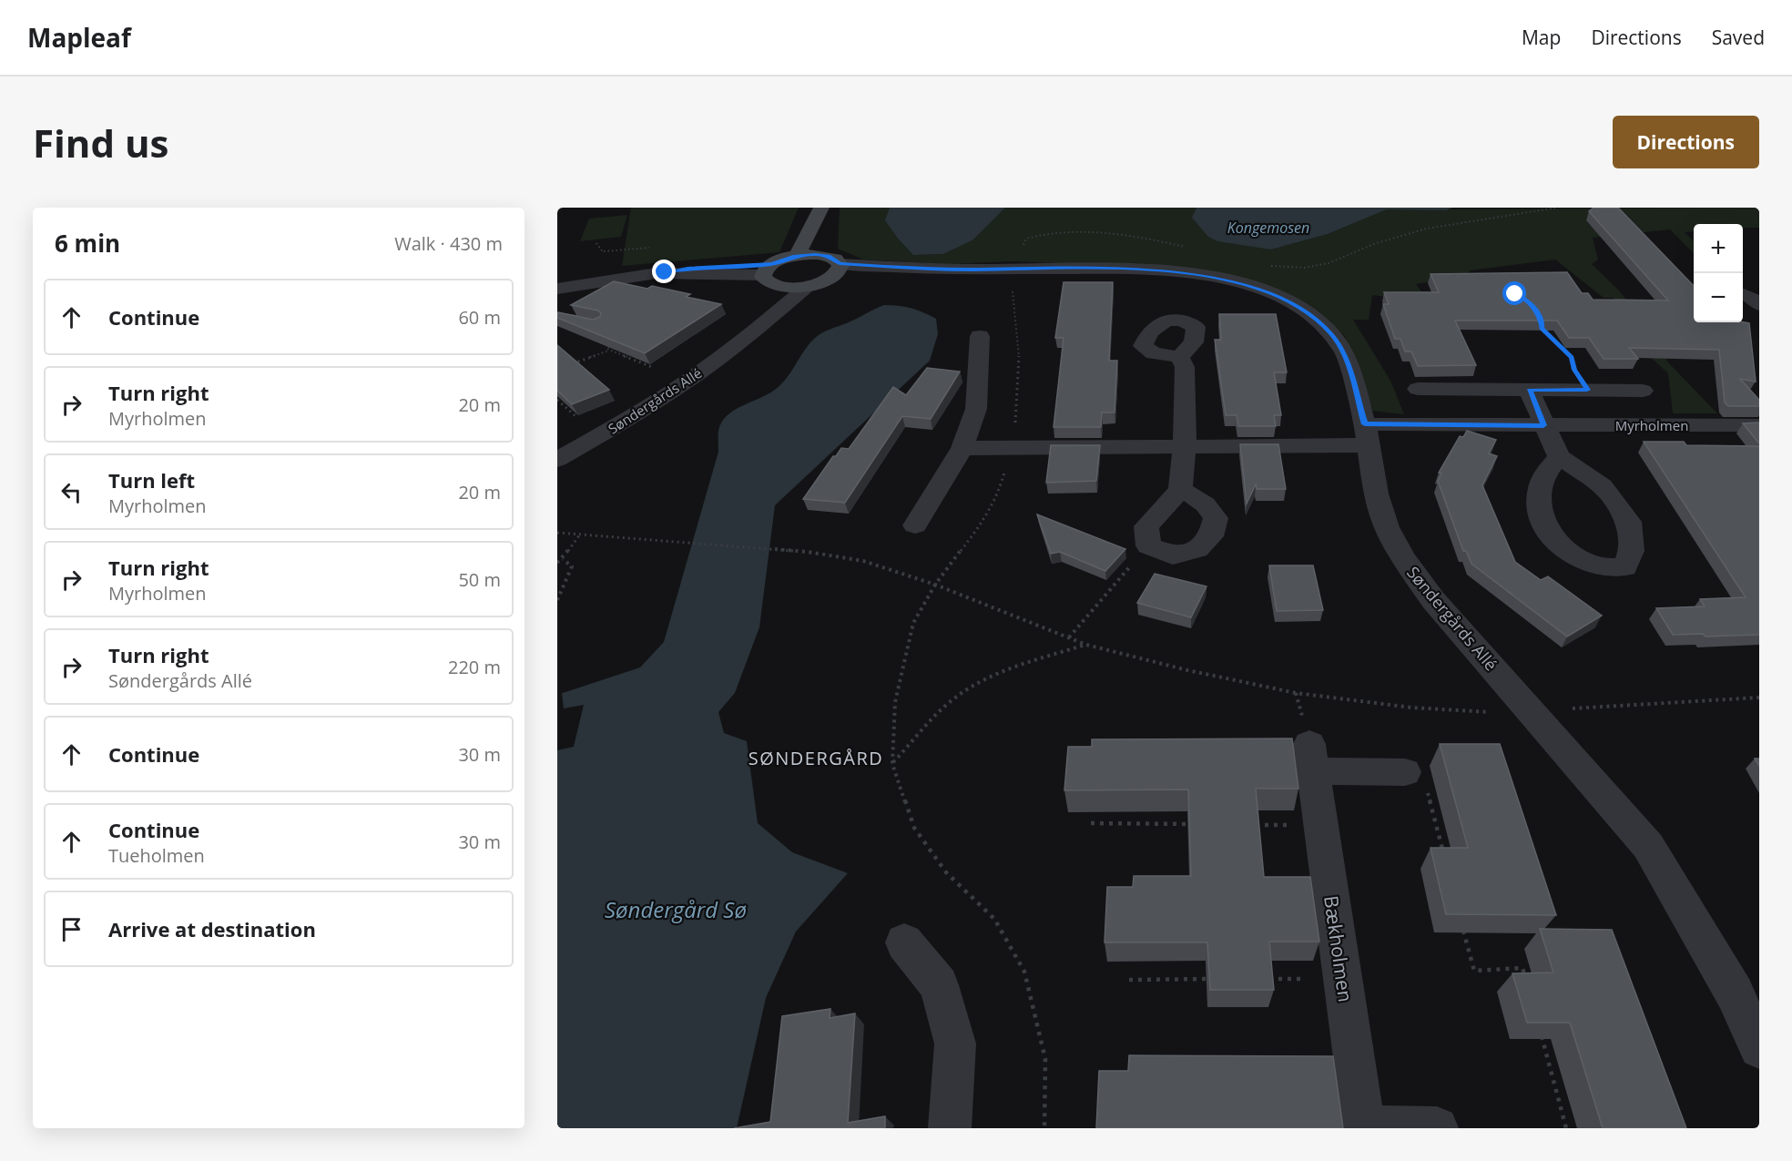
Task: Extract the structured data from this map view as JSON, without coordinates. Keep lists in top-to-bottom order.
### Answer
{
  "streets": {
    "street": ["Søndergårds Allé", "Myrholmen", "Bækholmen"]
  },
  "crossings": [
    ["Søndergårds Allé", "Myrholmen"]
  ],
  "districts": ["SØNDERGÅRD"],
  "water": ["Kongemosen", "Søndergård Sø"],
  "page": {
    "header": "Mapleaf",
    "nav": ["Map", "Directions", "Saved"],
    "buttons": "Directions",
    "title": "Find us",
    "heading": ["6 min", "Walk · 430 m"],
    "map_buttons": ["+", "−"],
    "list": [
      ["Continue", "60 m"],
      ["Turn right", "Myrholmen", "20 m"],
      ["Turn left", "Myrholmen", "20 m"],
      ["Turn right", "Myrholmen", "50 m"],
      ["Turn right", "Søndergårds Allé", "220 m"],
      ["Continue", "30 m"],
      ["Continue", "Tueholmen", "30 m"],
      "Arrive at destination"
    ]
  }
}
